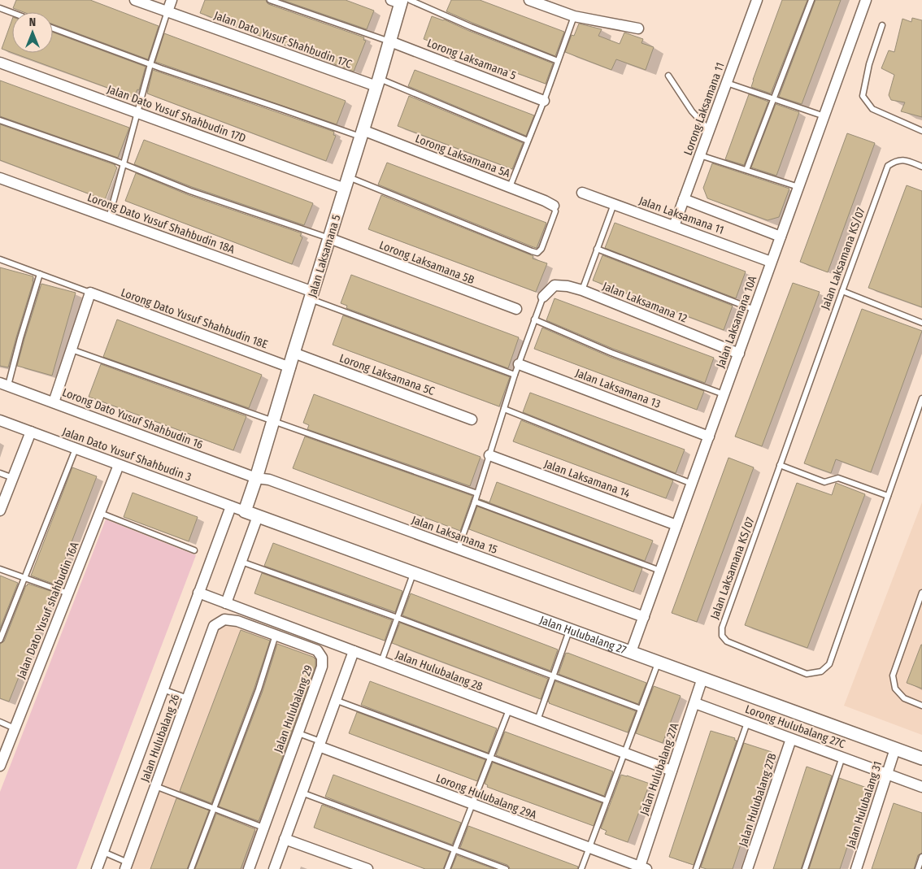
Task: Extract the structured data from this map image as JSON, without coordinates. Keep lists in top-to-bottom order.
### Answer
{
  "streets": {
    "street": [
      "Jalan Dato Yusuf Shahbudin 17C",
      "Lorong Laksamana 5",
      "Lorong Laksamana 11",
      "Jalan Dato Yusuf Shahbudin 17D",
      "Lorong Laksamana 5A",
      "Jalan Laksamana 11",
      "Lorong Dato Yusuf Shahbudin 18A",
      "Jalan Laksamana 5",
      "Lorong Laksamana 5B",
      "Jalan Laksamana 12",
      "Lorong Dato Yusuf Shahbudin 18E",
      "Jalan Laksamana 10A",
      "Lorong Laksamana 5C",
      "Jalan Laksamana 13",
      "Lorong Dato Yusuf Shahbudin 16",
      "Jalan Dato Yusuf Shahbudin 3",
      "Jalan Laksamana 14",
      "Jalan Laksamana 15",
      "Jalan Dato Yusuf shahbudin 16A",
      "Jalan Hulubalang 27",
      "Jalan Hulubalang 28",
      "Jalan Hulubalang 29",
      "Lorong Hulubalang 27C",
      "Jalan Hulubalang 26",
      "Jalan Hulubalang 27A",
      "Lorong Hulubalang 29A",
      "Jalan Hulubalang 27B",
      "Jalan Hulubalang 31"
    ],
    "lane": ["Jalan Laksamana KS/07"]
  },
  "crossings": [
    ["Jalan Dato Yusuf Shahbudin 17C", "Jalan Laksamana 5"],
    ["Lorong Laksamana 5", "Jalan Laksamana 5"],
    ["Lorong Laksamana 11", "Jalan Laksamana 11"],
    ["Jalan Dato Yusuf Shahbudin 17D", "Jalan Laksamana 5"],
    ["Lorong Laksamana 5A", "Jalan Laksamana 5"],
    ["Jalan Laksamana 11", "Jalan Laksamana 10A"],
    ["Lorong Dato Yusuf Shahbudin 18A", "Jalan Laksamana 5"],
    ["Jalan Laksamana 5", "Lorong Laksamana 5B"],
    ["Jalan Laksamana 5", "Lorong Dato Yusuf Shahbudin 18E"],
    ["Jalan Laksamana 5", "Lorong Laksamana 5C"],
    ["Jalan Laksamana 5", "Lorong Dato Yusuf Shahbudin 16"],
    ["Jalan Laksamana 5", "Jalan Dato Yusuf Shahbudin 3"],
    ["Jalan Laksamana 5", "Jalan Laksamana 15"],
    ["Jalan Laksamana 5", "Jalan Hulubalang 27"],
    ["Jalan Laksamana 12", "Jalan Laksamana 10A"],
    ["Jalan Laksamana 10A", "Jalan Laksamana 13"],
    ["Jalan Laksamana 10A", "Jalan Laksamana 14"],
    ["Jalan Laksamana 10A", "Jalan Laksamana 15"],
    ["Jalan Laksamana 10A", "Jalan Hulubalang 27"],
    ["Lorong Dato Yusuf Shahbudin 16", "Jalan Laksamana 15"],
    ["Jalan Dato Yusuf Shahbudin 3", "Jalan Dato Yusuf shahbudin 16A"],
    ["Jalan Dato Yusuf Shahbudin 3", "Jalan Hulubalang 27"],
    ["Jalan Hulubalang 27", "Jalan Hulubalang 27A"],
    ["Jalan Hulubalang 27", "Jalan Hulubalang 31"],
    ["Jalan Hulubalang 28", "Jalan Hulubalang 27A"],
    ["Jalan Hulubalang 29", "Jalan Hulubalang 26"],
    ["Lorong Hulubalang 27C", "Jalan Hulubalang 27A"],
    ["Lorong Hulubalang 27C", "Jalan Hulubalang 27B"],
    ["Lorong Hulubalang 27C", "Jalan Hulubalang 31"],
    ["Jalan Hulubalang 27A", "Lorong Hulubalang 29A"]
  ],
  "north": "top"
}
